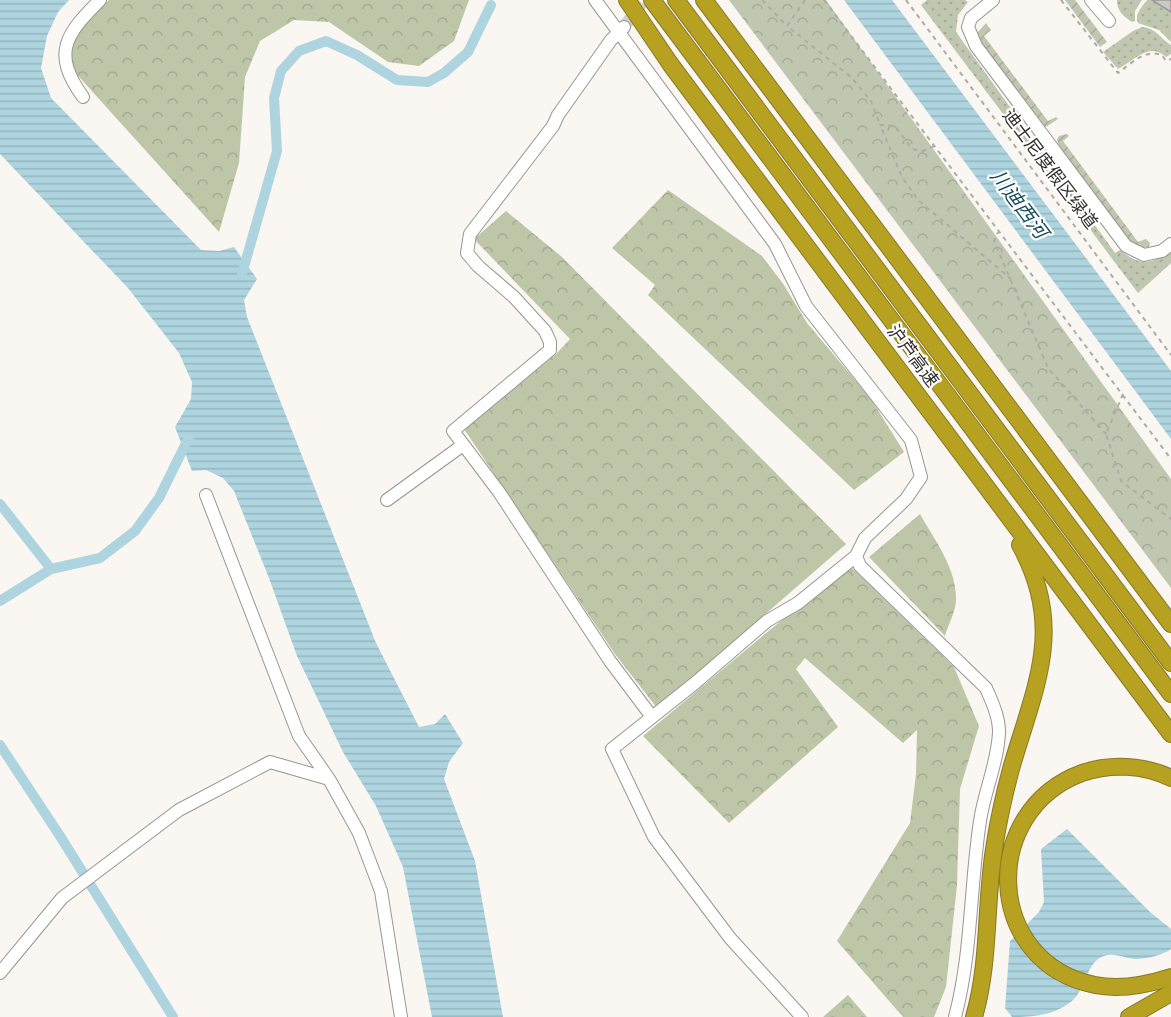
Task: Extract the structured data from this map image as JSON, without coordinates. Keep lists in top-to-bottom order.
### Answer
{
  "streets": {
    "highway": ["沪芦高速"],
    "path": ["迪士尼度假区绿道"]
  },
  "water": ["川迪西河"]
}
